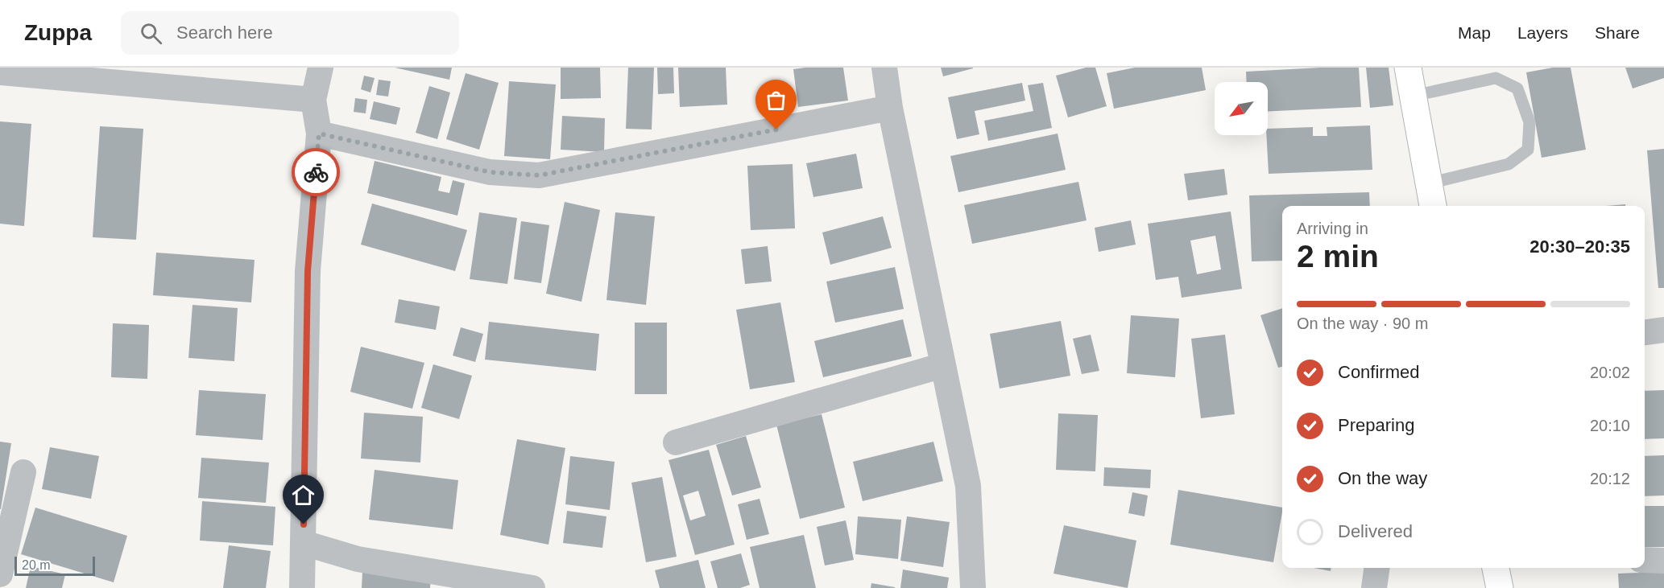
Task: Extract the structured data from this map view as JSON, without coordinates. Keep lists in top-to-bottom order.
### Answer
{
  "scale_bar": "20 m",
  "north": "bottom left",
  "page": {
    "header": "Zuppa",
    "search": "Search here",
    "nav": ["Map", "Layers", "Share"],
    "heading": ["2 min", "Arriving in", "20:30–20:35"],
    "bar": "On the way · 90 m",
    "list": [
      ["Confirmed", "20:02"],
      ["Preparing", "20:10"],
      ["On the way", "20:12"],
      "Delivered"
    ],
    "scale": "20 m"
  }
}
